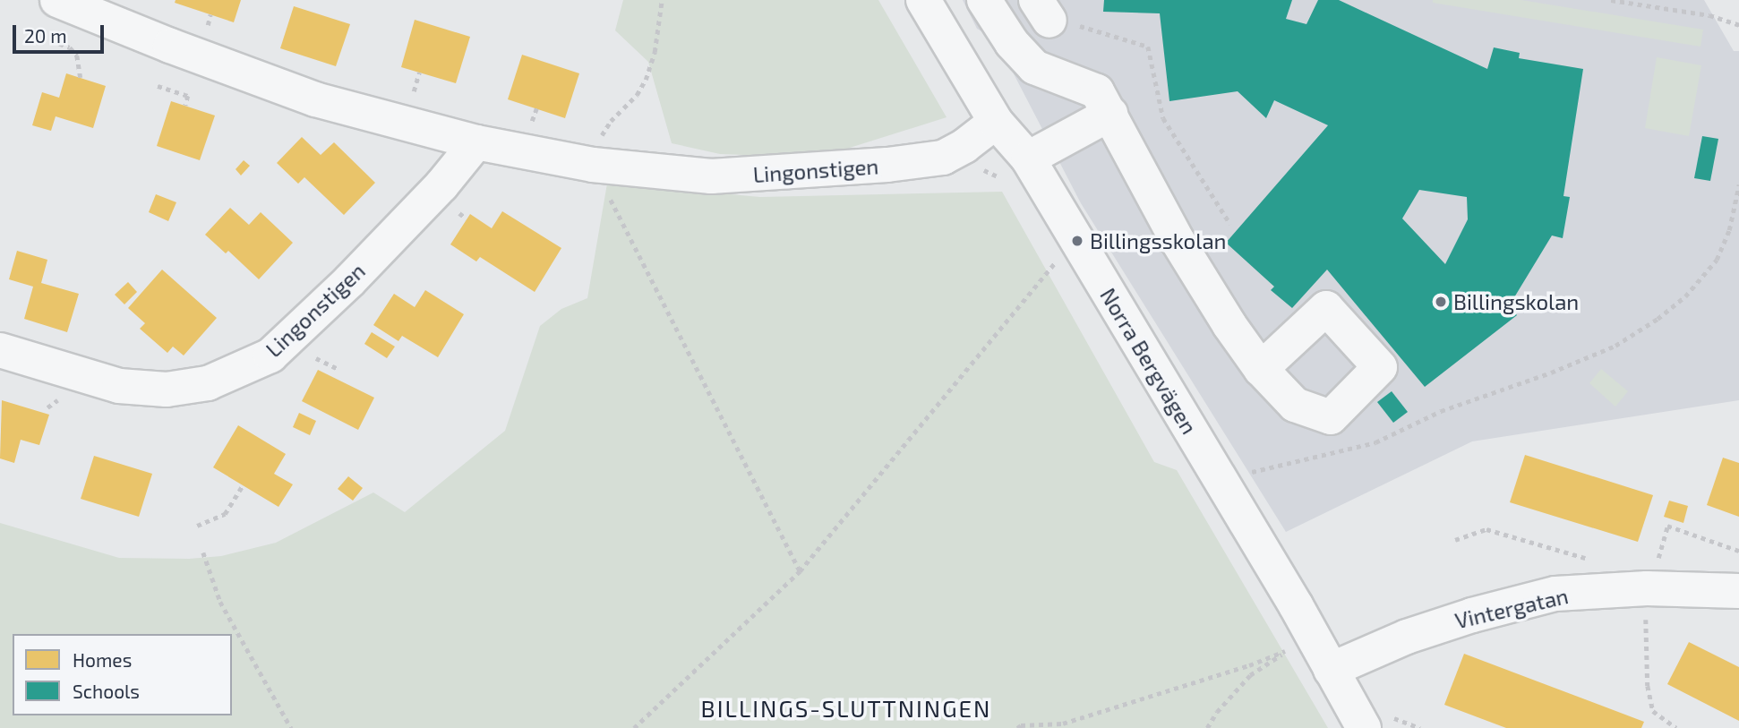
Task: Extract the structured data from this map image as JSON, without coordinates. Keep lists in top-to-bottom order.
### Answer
{
  "streets": {
    "street": ["Lingonstigen", "Norra Bergvägen", "Vintergatan"]
  },
  "crossings": [
    ["Lingonstigen", "Norra Bergvägen"],
    ["Norra Bergvägen", "Vintergatan"]
  ],
  "districts": ["BILLINGS-SLUTTNINGEN"],
  "places": ["Billingsskolan", "Billingskolan"],
  "legend": ["Homes", "Schools"],
  "scale_bar": "20 m"
}
